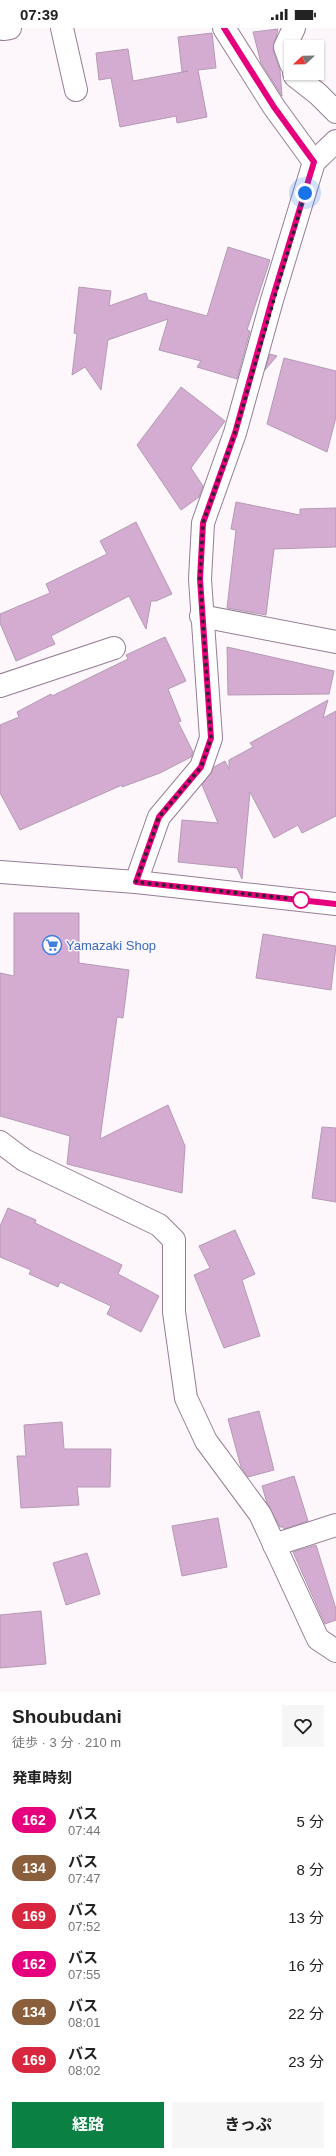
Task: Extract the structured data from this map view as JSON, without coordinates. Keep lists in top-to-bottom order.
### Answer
{
  "places": {
    "supermarket": ["Yamazaki Shop"]
  },
  "lines": ["bus line 162"],
  "north": "left",
  "page": {
    "status": "07:39",
    "heading": [
      ["Shoubudani", "徒歩 · 3 分 · 210 m"],
      "発車時刻"
    ],
    "list": [
      {
        "mark": "162",
        "name": "バス",
        "note": "07:44",
        "value": "5 分"
      },
      {
        "mark": "134",
        "name": "バス",
        "note": "07:47",
        "value": "8 分"
      },
      {
        "mark": "169",
        "name": "バス",
        "note": "07:52",
        "value": "13 分"
      },
      {
        "mark": "162",
        "name": "バス",
        "note": "07:55",
        "value": "16 分"
      },
      {
        "mark": "134",
        "name": "バス",
        "note": "08:01",
        "value": "22 分"
      },
      {
        "mark": "169",
        "name": "バス",
        "note": "08:02",
        "value": "23 分"
      }
    ],
    "buttons": ["経路", "きっぷ"]
  }
}
